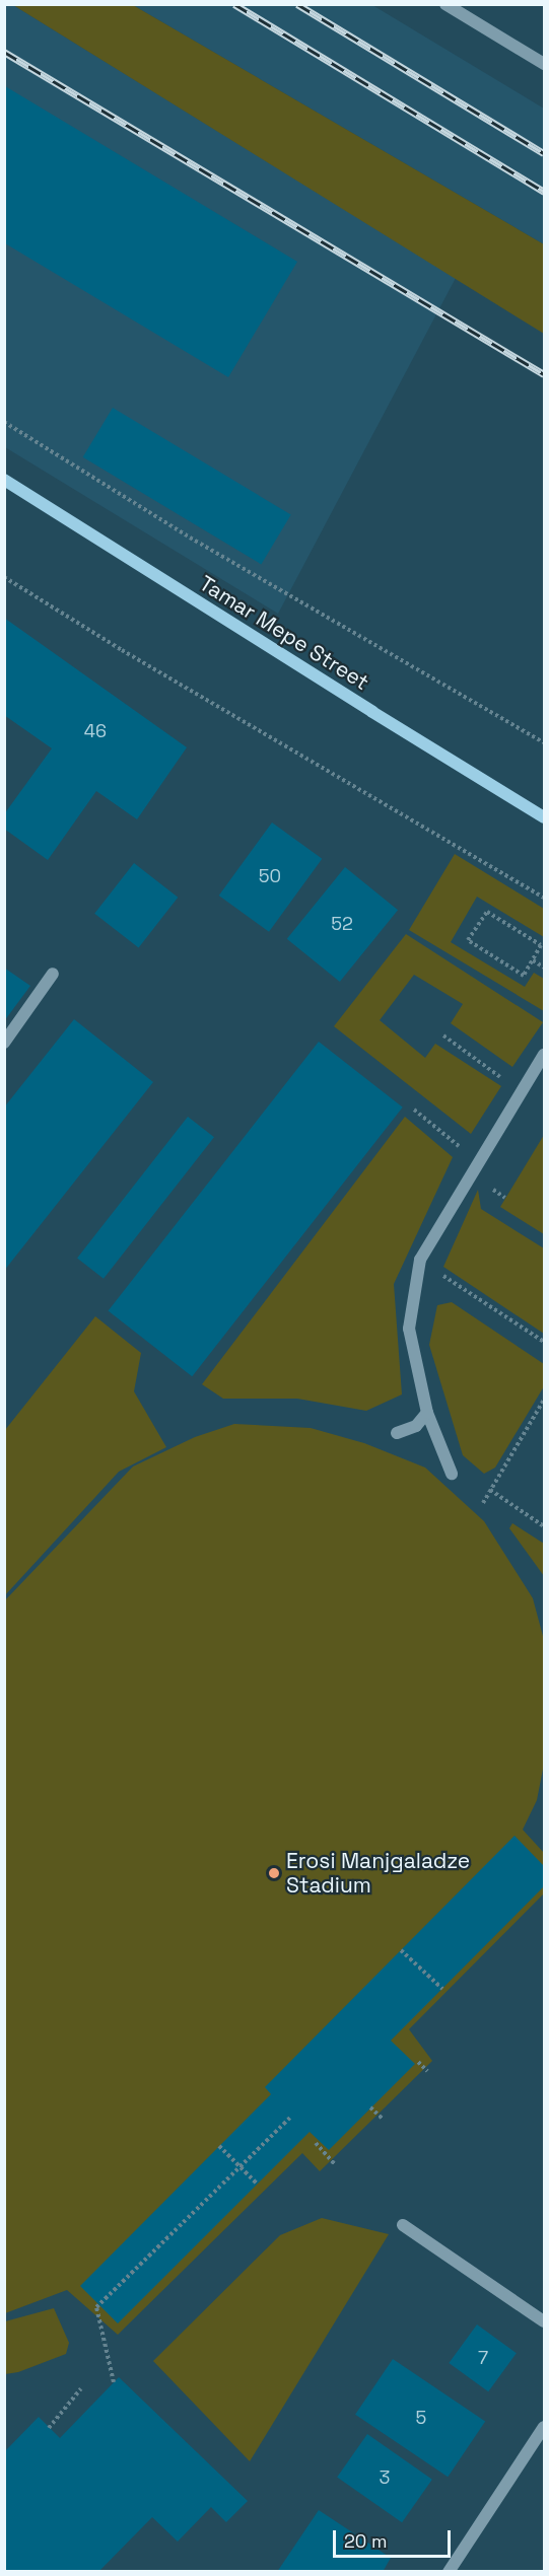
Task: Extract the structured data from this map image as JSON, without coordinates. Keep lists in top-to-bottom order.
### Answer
{
  "streets": {
    "main road": ["Tamar Mepe Street"]
  },
  "places": ["Erosi Manjgaladze Stadium"],
  "house_numbers": [
    "46",
    "50",
    "52",
    "7",
    "5",
    "3"
  ],
  "scale_bar": "20 m"
}
